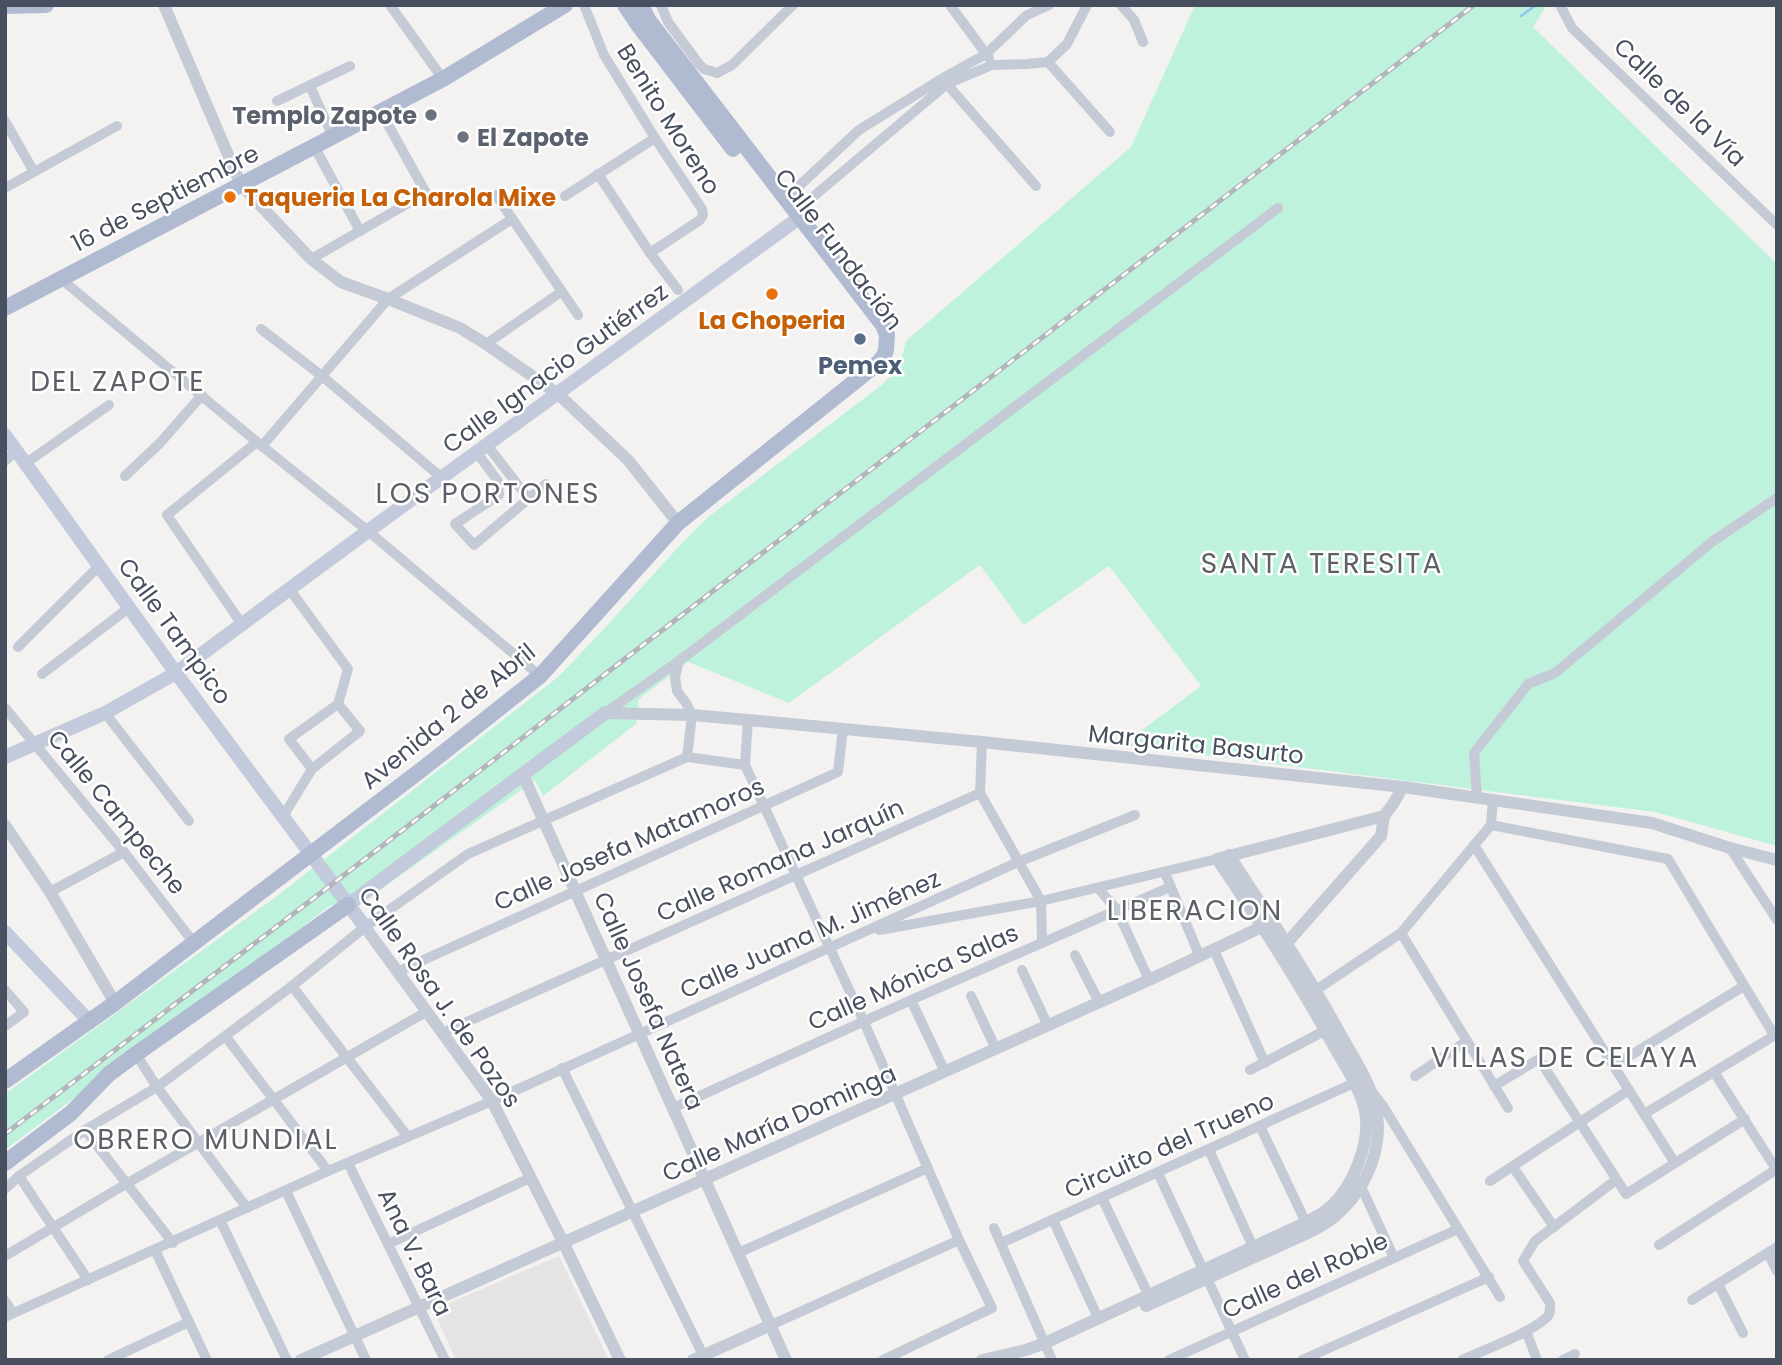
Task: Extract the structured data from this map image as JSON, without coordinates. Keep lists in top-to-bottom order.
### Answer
{
  "streets": {
    "main road": [
      "16 de Septiembre",
      "Calle Fundación",
      "Calle Ignacio Gutiérrez",
      "Calle Tampico",
      "Avenida 2 de Abril",
      "Calle Rosa J. de Pozos"
    ],
    "street": [
      "Calle de la Vía",
      "Benito Moreno",
      "Margarita Basurto",
      "Calle Campeche",
      "Calle Josefa Matamoros",
      "Calle Romana Jarquín",
      "Calle Juana M. Jiménez",
      "Calle Mónica Salas",
      "Calle Josefa Natera",
      "Calle María Dominga",
      "Circuito del Trueno",
      "Ana V. Bara",
      "Calle del Roble"
    ]
  },
  "crossings": [
    ["Calle Fundación", "Calle Ignacio Gutiérrez"],
    ["Calle Fundación", "Avenida 2 de Abril"],
    ["Calle Ignacio Gutiérrez", "Calle Tampico"],
    ["Calle Ignacio Gutiérrez", "Calle Campeche"],
    ["Calle Tampico", "Avenida 2 de Abril"],
    ["Calle Tampico", "Calle Rosa J. de Pozos"],
    ["Avenida 2 de Abril", "Calle Campeche"],
    ["Avenida 2 de Abril", "Calle Rosa J. de Pozos"],
    ["Margarita Basurto", "Calle Josefa Matamoros"],
    ["Calle Josefa Matamoros", "Calle Rosa J. de Pozos"],
    ["Calle Josefa Matamoros", "Calle Josefa Natera"],
    ["Calle Romana Jarquín", "Calle Rosa J. de Pozos"],
    ["Calle Romana Jarquín", "Calle Josefa Natera"],
    ["Calle Juana M. Jiménez", "Calle Rosa J. de Pozos"],
    ["Calle Juana M. Jiménez", "Calle Josefa Natera"],
    ["Calle Juana M. Jiménez", "Ana V. Bara"],
    ["Calle Mónica Salas", "Calle Josefa Natera"],
    ["Calle Rosa J. de Pozos", "Calle María Dominga"],
    ["Calle Josefa Natera", "Calle María Dominga"],
    ["Calle María Dominga", "Ana V. Bara"]
  ],
  "districts": [
    "DEL ZAPOTE",
    "LOS PORTONES",
    "SANTA TERESITA",
    "LIBERACION",
    "VILLAS DE CELAYA",
    "OBRERO MUNDIAL"
  ],
  "places": [
    "Templo Zapote",
    "El Zapote",
    "Taqueria La Charola Mixe",
    "La Choperia",
    "Pemex"
  ]
}
